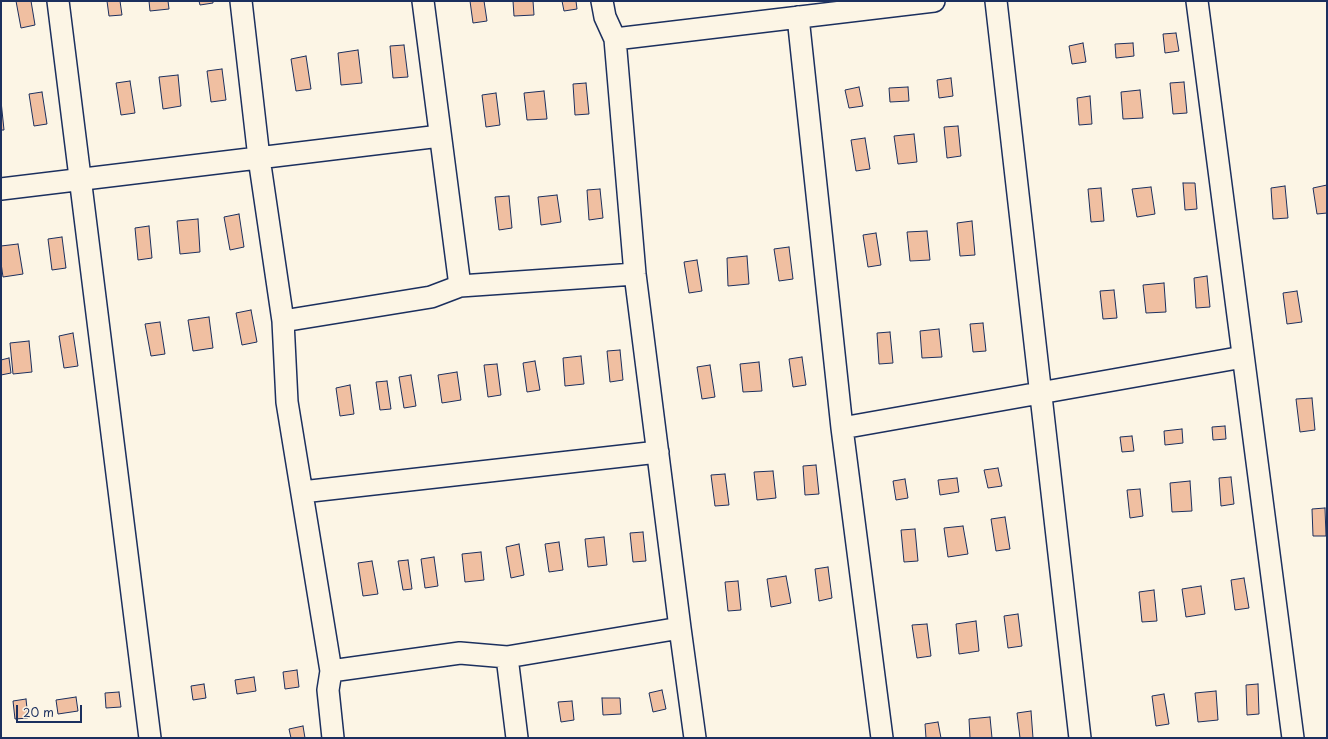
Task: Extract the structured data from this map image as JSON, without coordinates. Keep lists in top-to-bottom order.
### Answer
{
  "scale_bar": "20 m"
}
